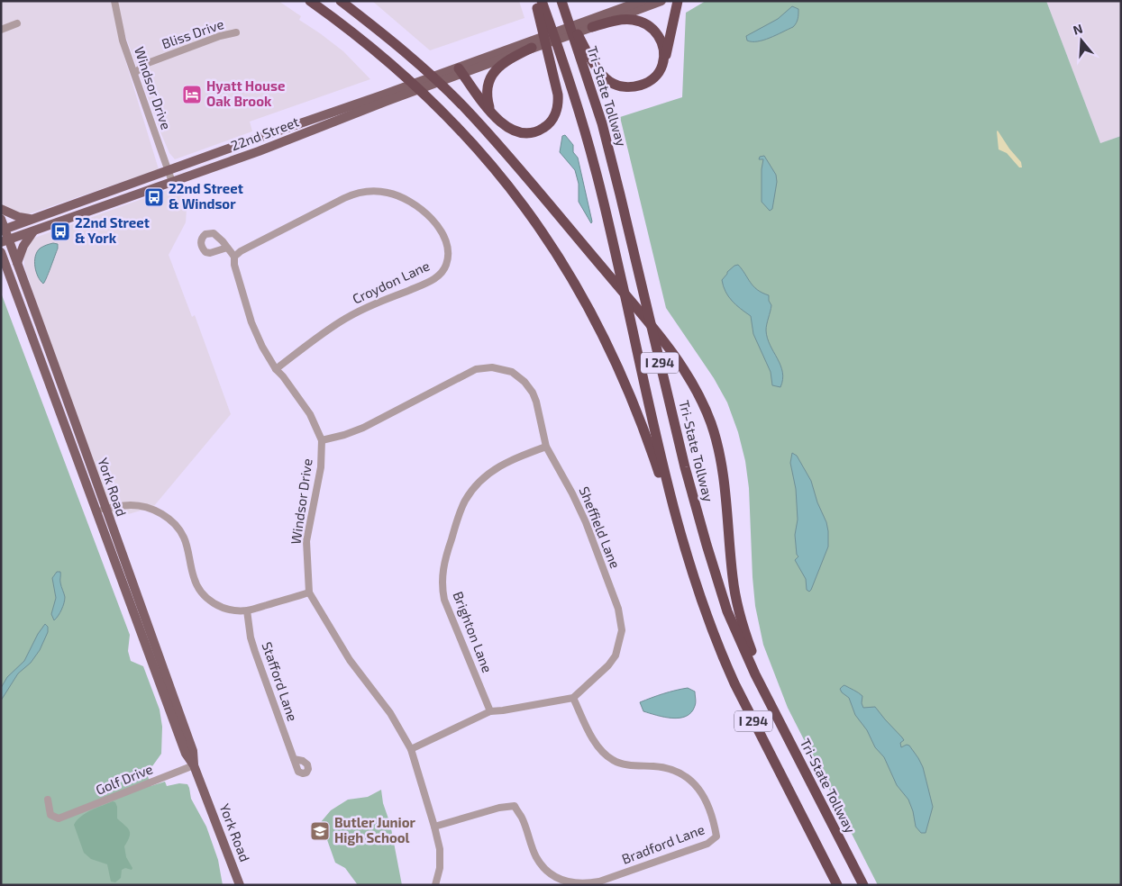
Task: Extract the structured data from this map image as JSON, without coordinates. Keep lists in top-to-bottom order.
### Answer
{
  "streets": {
    "highway": ["Tri-State Tollway", "I 294"],
    "main road": ["22nd Street", "York Road"],
    "street": [
      "Bliss Drive",
      "Windsor Drive",
      "Croydon Lane",
      "Sheffield Lane",
      "Brighton Lane",
      "Stafford Lane",
      "Golf Drive",
      "Bradford Lane"
    ]
  },
  "crossings": [
    ["Bliss Drive", "Windsor Drive"],
    ["Windsor Drive", "22nd Street"],
    ["Windsor Drive", "Croydon Lane"],
    ["Windsor Drive", "Sheffield Lane"],
    ["Windsor Drive", "Bradford Lane"],
    ["22nd Street", "York Road"],
    ["York Road", "Golf Drive"],
    ["Sheffield Lane", "Brighton Lane"],
    ["Sheffield Lane", "Bradford Lane"]
  ],
  "places": {
    "hotel": ["Hyatt House Oak Brook"],
    "bus stop": ["22nd Street & Windsor", "22nd Street & York"],
    "school or university": ["Butler Junior High School"]
  },
  "north": "top"
}
